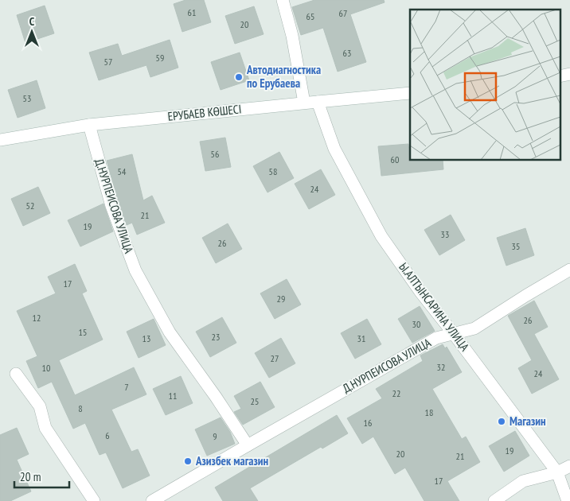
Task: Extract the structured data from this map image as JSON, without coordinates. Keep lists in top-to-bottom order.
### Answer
{
  "streets": {
    "street": ["ЕРУБАЕВ КӨШЕСІ", "Д.НУРПЕИСОВА УЛИЦА", "Ы.АЛТЫНСАРИНА УЛИЦА"]
  },
  "crossings": [
    ["ЕРУБАЕВ КӨШЕСІ", "Д.НУРПЕИСОВА УЛИЦА"],
    ["ЕРУБАЕВ КӨШЕСІ", "Ы.АЛТЫНСАРИНА УЛИЦА"],
    ["Д.НУРПЕИСОВА УЛИЦА", "Ы.АЛТЫНСАРИНА УЛИЦА"]
  ],
  "places": ["Автодиагностика по Ерубаева", "Магазин", "Азизбек магазин"],
  "house_numbers": [
    "61",
    "67",
    "65",
    "20",
    "63",
    "59",
    "57",
    "53",
    "56",
    "60",
    "54",
    "58",
    "24",
    "52",
    "21",
    "19",
    "33",
    "26",
    "35",
    "17",
    "29",
    "12",
    "26",
    "30",
    "15",
    "23",
    "13",
    "31",
    "27",
    "32",
    "10",
    "24",
    "7",
    "22",
    "11",
    "25",
    "8",
    "18",
    "16",
    "6",
    "9",
    "19",
    "20",
    "21",
    "17"
  ],
  "scale_bar": "20 m",
  "north": "top"
}
